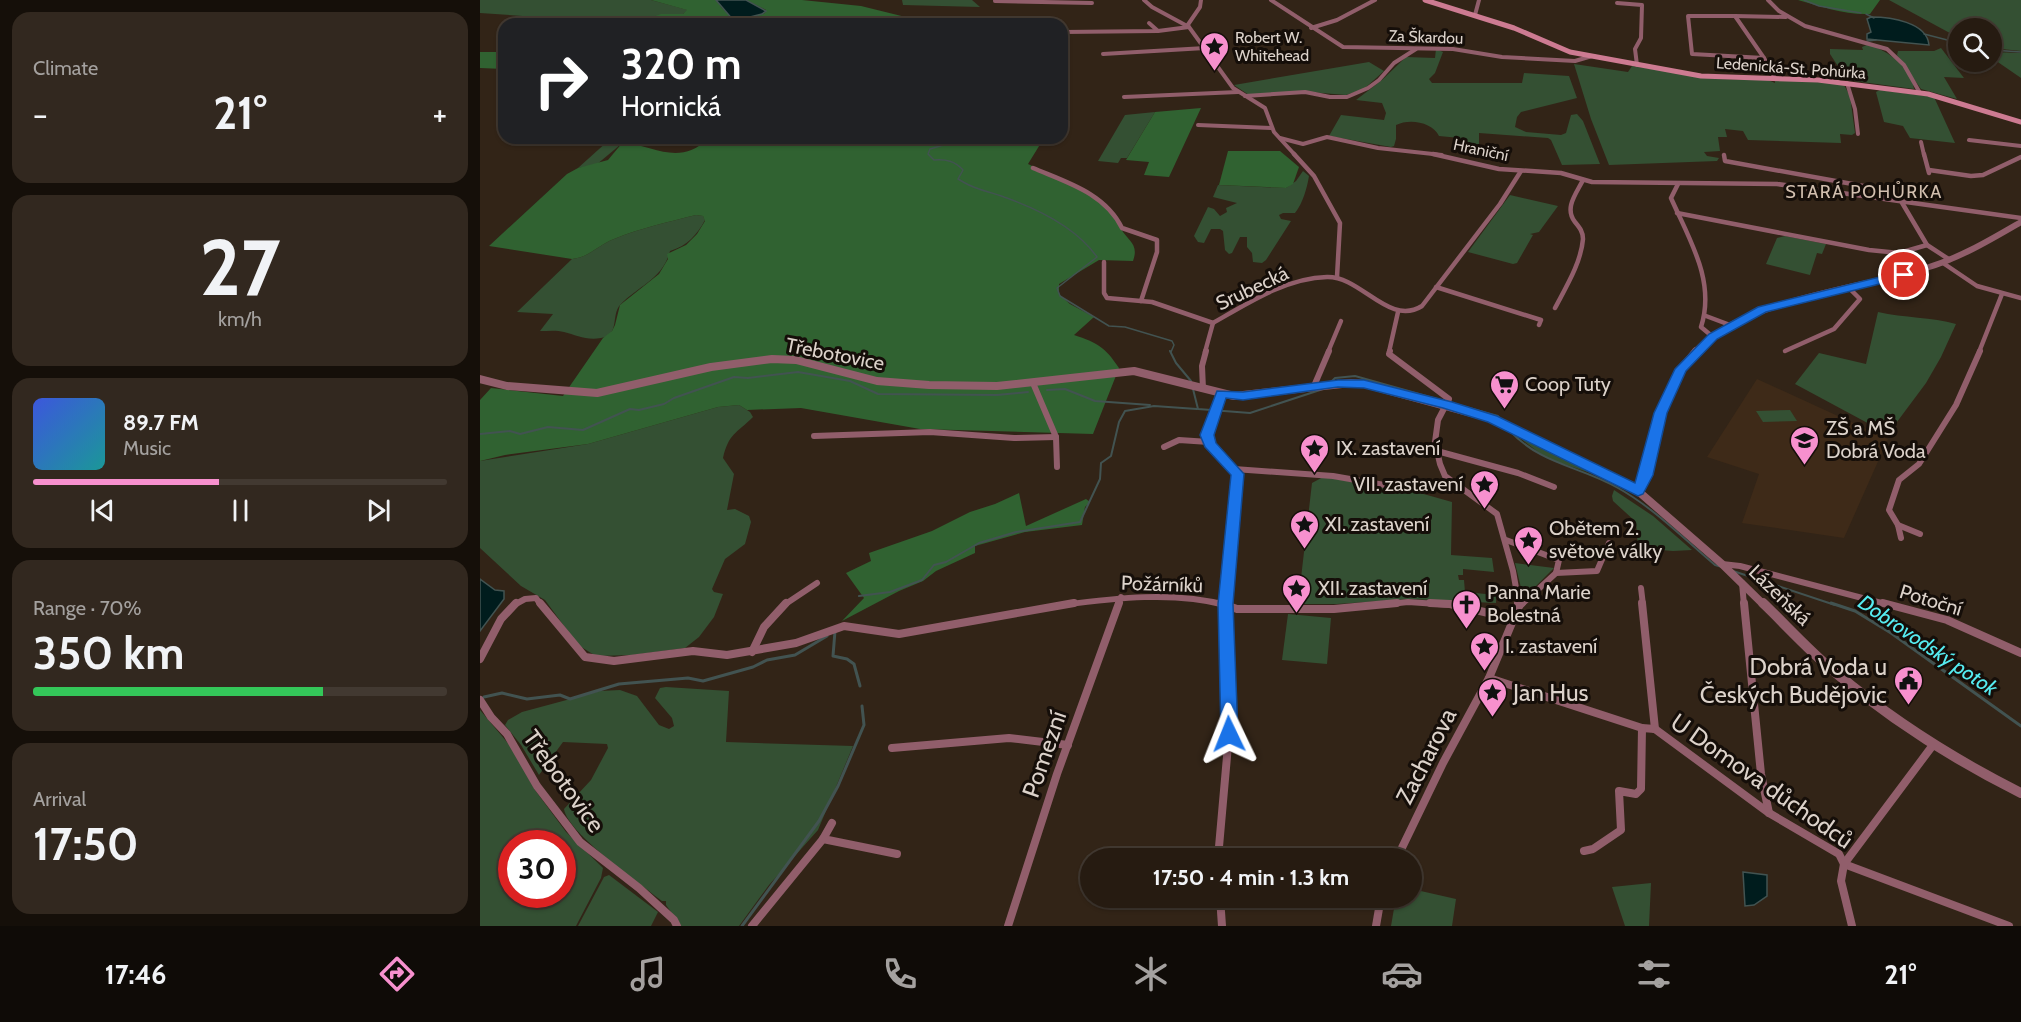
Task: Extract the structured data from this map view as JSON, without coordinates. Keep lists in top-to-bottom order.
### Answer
{
  "streets": {
    "main road": ["Ledenická-St. Pohůrka"],
    "street": [
      "Za Škardou",
      "Hraniční",
      "Srubecká",
      "Třebotovice",
      "Požárníků",
      "Lázeňská",
      "Potoční",
      "Pomezní",
      "Zacharova",
      "U Domova důchodců"
    ]
  },
  "crossings": [
    ["Za Škardou", "Ledenická-St. Pohůrka"],
    ["Srubecká", "Třebotovice"],
    ["Požárníků", "Pomezní"],
    ["Požárníků", "Zacharova"],
    ["Lázeňská", "Potoční"],
    ["Zacharova", "U Domova důchodců"]
  ],
  "districts": ["STARÁ POHŮRKA"],
  "water": ["Dobrovodský potok"],
  "places": {
    "place": [
      "Robert W. Whitehead",
      "IX. zastavení",
      "VII. zastavení",
      "XI. zastavení",
      "Obětem 2. světové války",
      "XII. zastavení",
      "I. zastavení",
      "Jan Hus"
    ],
    "supermarket": ["Coop Tuty"],
    "school or university": ["ZŠ a MŠ Dobrá Voda"],
    "church": ["Panna Marie Bolestná"],
    "public building": ["Dobrá Voda u Českých Budějovic"]
  },
  "page": {
    "tile": [
      "Climate",
      ["27", "km/h"],
      ["Range · 70%", "350 km"],
      ["Arrival", "17:50"]
    ],
    "turn": ["320 m", "Hornická"],
    "heat": ["−", "21°", "+"],
    "song": ["89.7 FM", "Music"],
    "limit": "30",
    "trip": "17:50 · 4 min · 1.3 km",
    "tabs": ["17:46", "21°"]
  }
}
